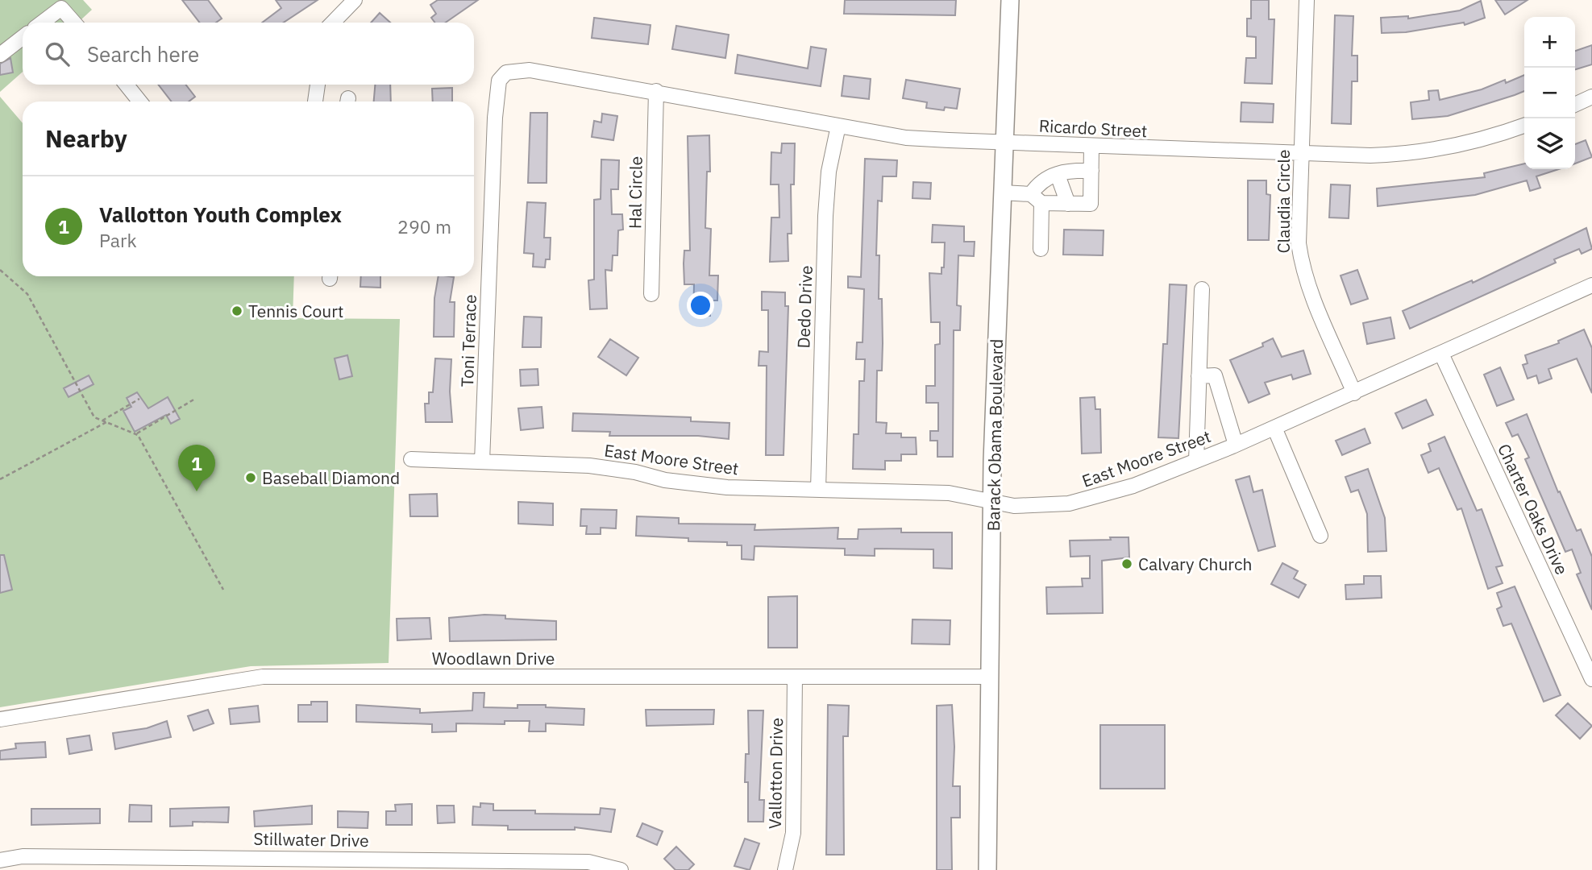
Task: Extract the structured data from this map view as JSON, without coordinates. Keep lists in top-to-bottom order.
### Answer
{
  "streets": {
    "main road": ["Barack Obama Boulevard"],
    "street": [
      "Ricardo Street",
      "Hal Circle",
      "Claudia Circle",
      "Dedo Drive",
      "Toni Terrace",
      "East Moore Street",
      "Charter Oaks Drive",
      "Woodlawn Drive",
      "Vallotton Drive",
      "Stillwater Drive"
    ]
  },
  "crossings": [
    ["Ricardo Street", "Hal Circle"],
    ["Ricardo Street", "Claudia Circle"],
    ["Ricardo Street", "Dedo Drive"],
    ["Ricardo Street", "Toni Terrace"],
    ["Ricardo Street", "Barack Obama Boulevard"],
    ["Hal Circle", "Toni Terrace"],
    ["Claudia Circle", "East Moore Street"],
    ["Dedo Drive", "East Moore Street"],
    ["Toni Terrace", "East Moore Street"],
    ["Barack Obama Boulevard", "East Moore Street"],
    ["Barack Obama Boulevard", "Woodlawn Drive"],
    ["East Moore Street", "Charter Oaks Drive"],
    ["Woodlawn Drive", "Vallotton Drive"]
  ],
  "places": ["Tennis Court", "Baseball Diamond", "Calvary Church"],
  "page": {
    "map_buttons": ["+", "−"],
    "search": "Search here",
    "heading": "Nearby",
    "list": [
      {
        "mark": "1",
        "name": "Vallotton Youth Complex",
        "note": "Park",
        "value": "290 m"
      }
    ],
    "pins": "1"
  }
}
